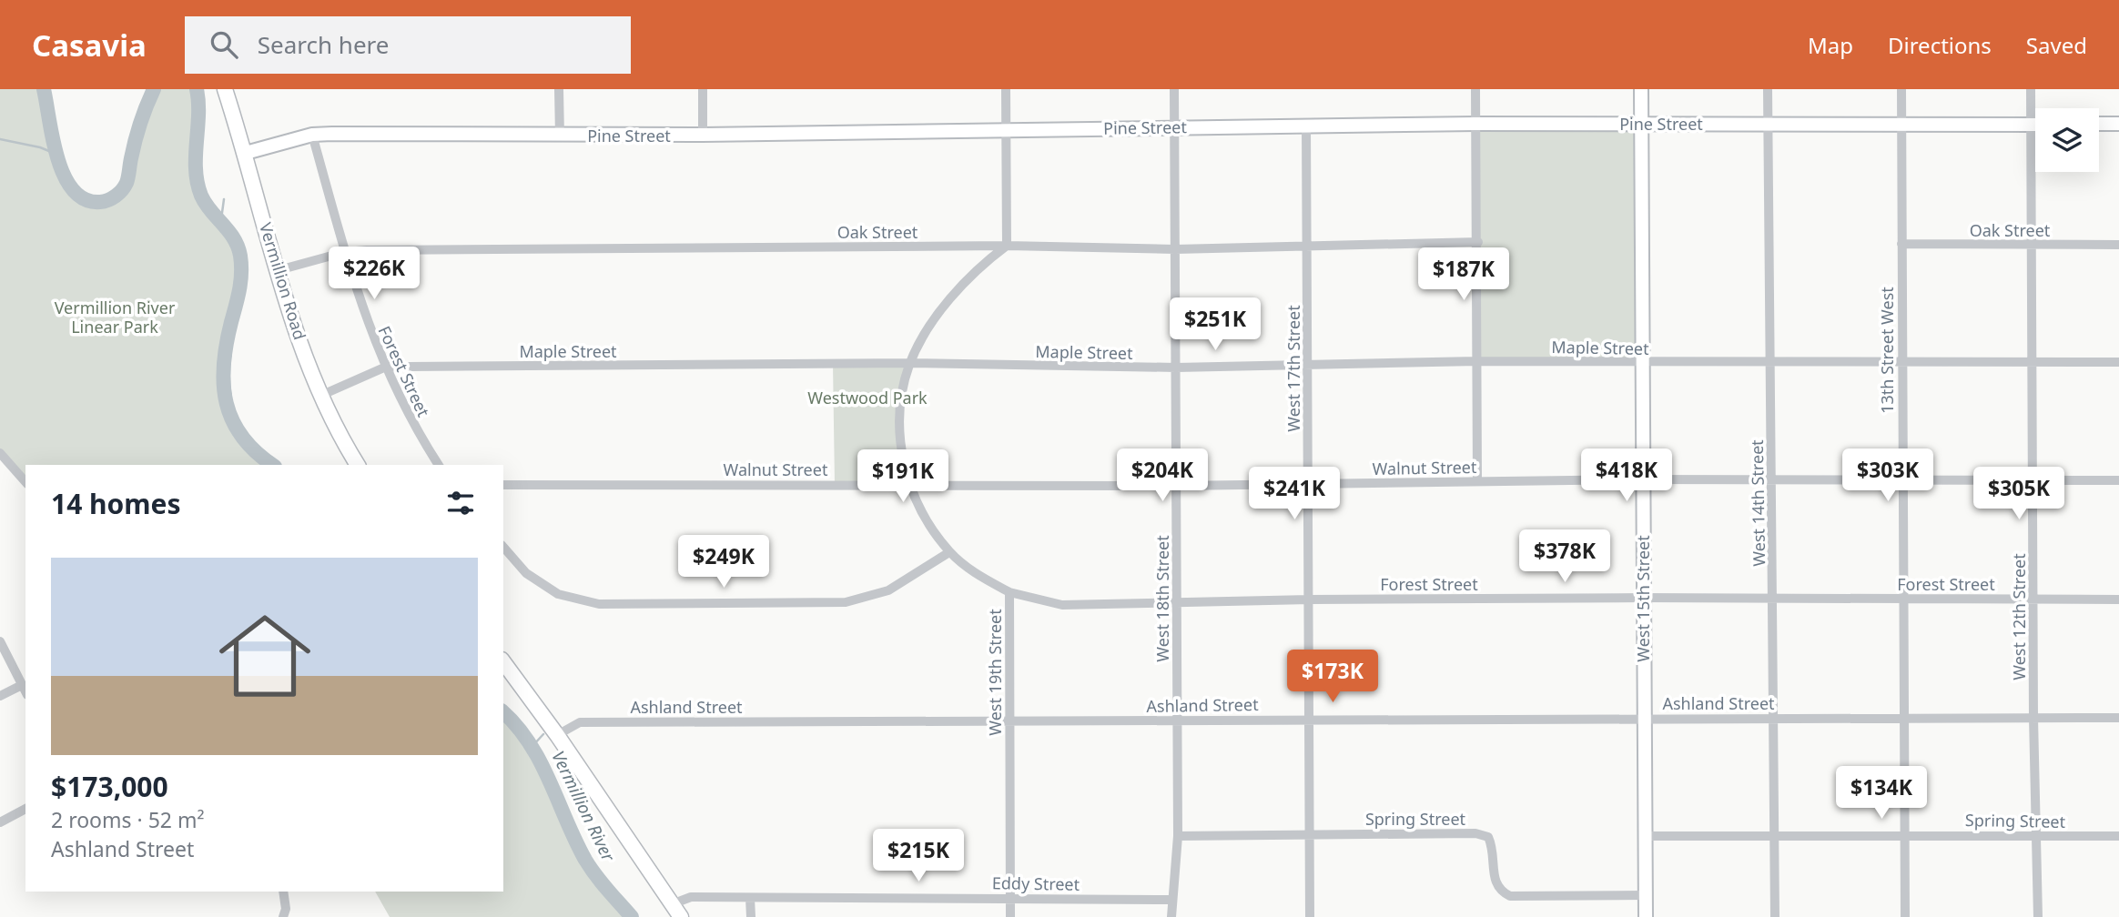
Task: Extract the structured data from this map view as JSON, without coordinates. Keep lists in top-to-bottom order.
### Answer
{
  "streets": {
    "main road": ["Vermillion Road"],
    "street": [
      "Pine Street",
      "Oak Street",
      "Maple Street",
      "13th Street West",
      "West 17th Street",
      "Forest Street",
      "Walnut Street",
      "West 14th Street",
      "West 18th Street",
      "West 15th Street",
      "West 12th Street",
      "West 19th Street",
      "Ashland Street",
      "Spring Street",
      "Eddy Street"
    ]
  },
  "crossings": [
    ["Pine Street", "Vermillion Road"],
    ["Pine Street", "13th Street West"],
    ["Pine Street", "West 17th Street"],
    ["Pine Street", "Forest Street"],
    ["Pine Street", "West 14th Street"],
    ["Pine Street", "West 18th Street"],
    ["Pine Street", "West 15th Street"],
    ["Pine Street", "West 12th Street"],
    ["Oak Street", "Vermillion Road"],
    ["Oak Street", "13th Street West"],
    ["Oak Street", "West 17th Street"],
    ["Oak Street", "Forest Street"],
    ["Oak Street", "West 18th Street"],
    ["Oak Street", "West 12th Street"],
    ["Oak Street", "West 19th Street"],
    ["Vermillion Road", "Maple Street"],
    ["Maple Street", "13th Street West"],
    ["Maple Street", "West 17th Street"],
    ["Maple Street", "Forest Street"],
    ["Maple Street", "West 14th Street"],
    ["Maple Street", "West 18th Street"],
    ["Maple Street", "West 15th Street"],
    ["Maple Street", "West 12th Street"],
    ["Maple Street", "West 19th Street"],
    ["13th Street West", "Forest Street"],
    ["13th Street West", "Walnut Street"],
    ["13th Street West", "Ashland Street"],
    ["13th Street West", "Spring Street"],
    ["West 17th Street", "Forest Street"],
    ["West 17th Street", "Walnut Street"],
    ["West 17th Street", "Ashland Street"],
    ["West 17th Street", "Spring Street"],
    ["Forest Street", "West 14th Street"],
    ["Forest Street", "West 18th Street"],
    ["Forest Street", "West 15th Street"],
    ["Forest Street", "West 12th Street"],
    ["Forest Street", "West 19th Street"],
    ["Walnut Street", "West 14th Street"],
    ["Walnut Street", "West 18th Street"],
    ["Walnut Street", "West 15th Street"],
    ["Walnut Street", "West 12th Street"],
    ["Walnut Street", "West 19th Street"],
    ["West 14th Street", "Ashland Street"],
    ["West 14th Street", "Spring Street"],
    ["West 18th Street", "Ashland Street"],
    ["West 18th Street", "Spring Street"],
    ["West 18th Street", "Eddy Street"],
    ["West 15th Street", "Ashland Street"],
    ["West 15th Street", "Spring Street"],
    ["West 12th Street", "Ashland Street"],
    ["West 12th Street", "Spring Street"],
    ["West 19th Street", "Ashland Street"],
    ["West 19th Street", "Eddy Street"]
  ],
  "water": ["Vermillion River"],
  "parks": ["Vermillion River Linear Park", "Westwood Park"],
  "page": {
    "header": "Casavia",
    "search": "Search here",
    "nav": ["Map", "Directions", "Saved"],
    "price": [
      "$226K",
      "$187K",
      "$251K",
      "$204K",
      "$418K",
      "$303K",
      "$191K",
      "$241K",
      "$305K",
      "$378K",
      "$249K",
      "$173K",
      "$134K",
      "$215K"
    ],
    "heading": "14 homes",
    "list": [
      {
        "name": "$173,000",
        "note": "2 rooms · 52 m² · Ashland Street"
      }
    ]
  }
}
